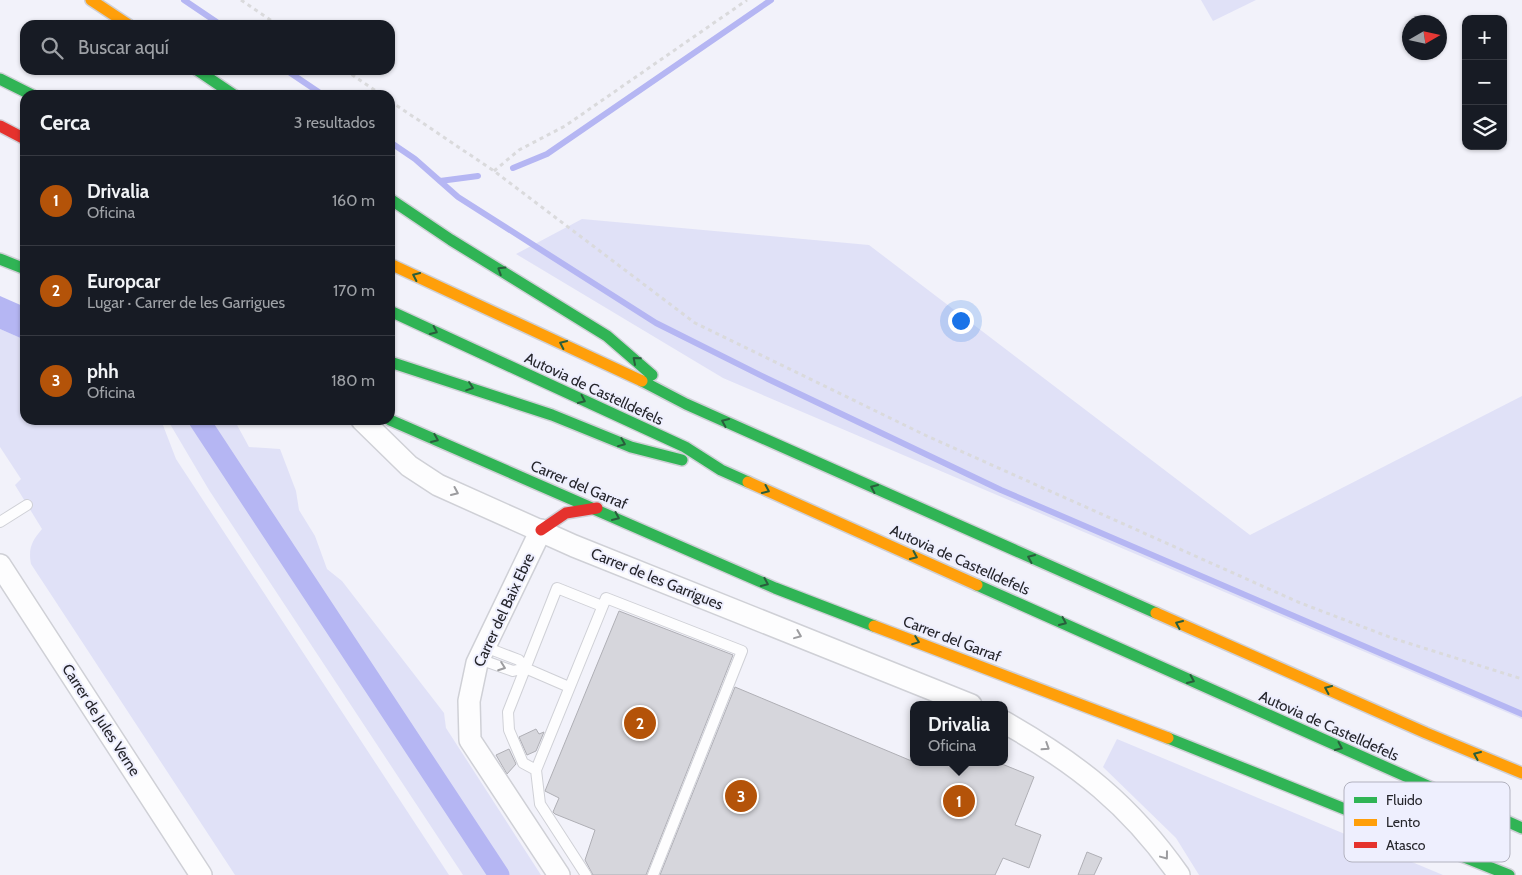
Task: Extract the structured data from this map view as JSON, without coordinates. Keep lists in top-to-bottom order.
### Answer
{
  "streets": {
    "main road": ["Autovia de Castelldefels", "Carrer del Garraf"],
    "street": ["Carrer de les Garrigues", "Carrer del Baix Ebre", "Carrer de Jules Verne"]
  },
  "crossings": [
    ["Carrer de les Garrigues", "Carrer del Baix Ebre"]
  ],
  "one_way": ["Carrer de les Garrigues"],
  "legend": ["Fluido", "Lento", "Atasco"],
  "north": "right",
  "page": {
    "map_buttons": ["+", "−"],
    "search": "Buscar aquí",
    "heading": ["Cerca", "3 resultados"],
    "list": [
      {
        "mark": "1",
        "name": "Drivalia",
        "note": "Oficina",
        "value": "160 m"
      },
      {
        "mark": "2",
        "name": "Europcar",
        "note": "Lugar · Carrer de les Garrigues",
        "value": "170 m"
      },
      {
        "mark": "3",
        "name": "phh",
        "note": "Oficina",
        "value": "180 m"
      }
    ],
    "popup": ["Drivalia", "Oficina"],
    "pins": ["2", "3", "1"]
  }
}
